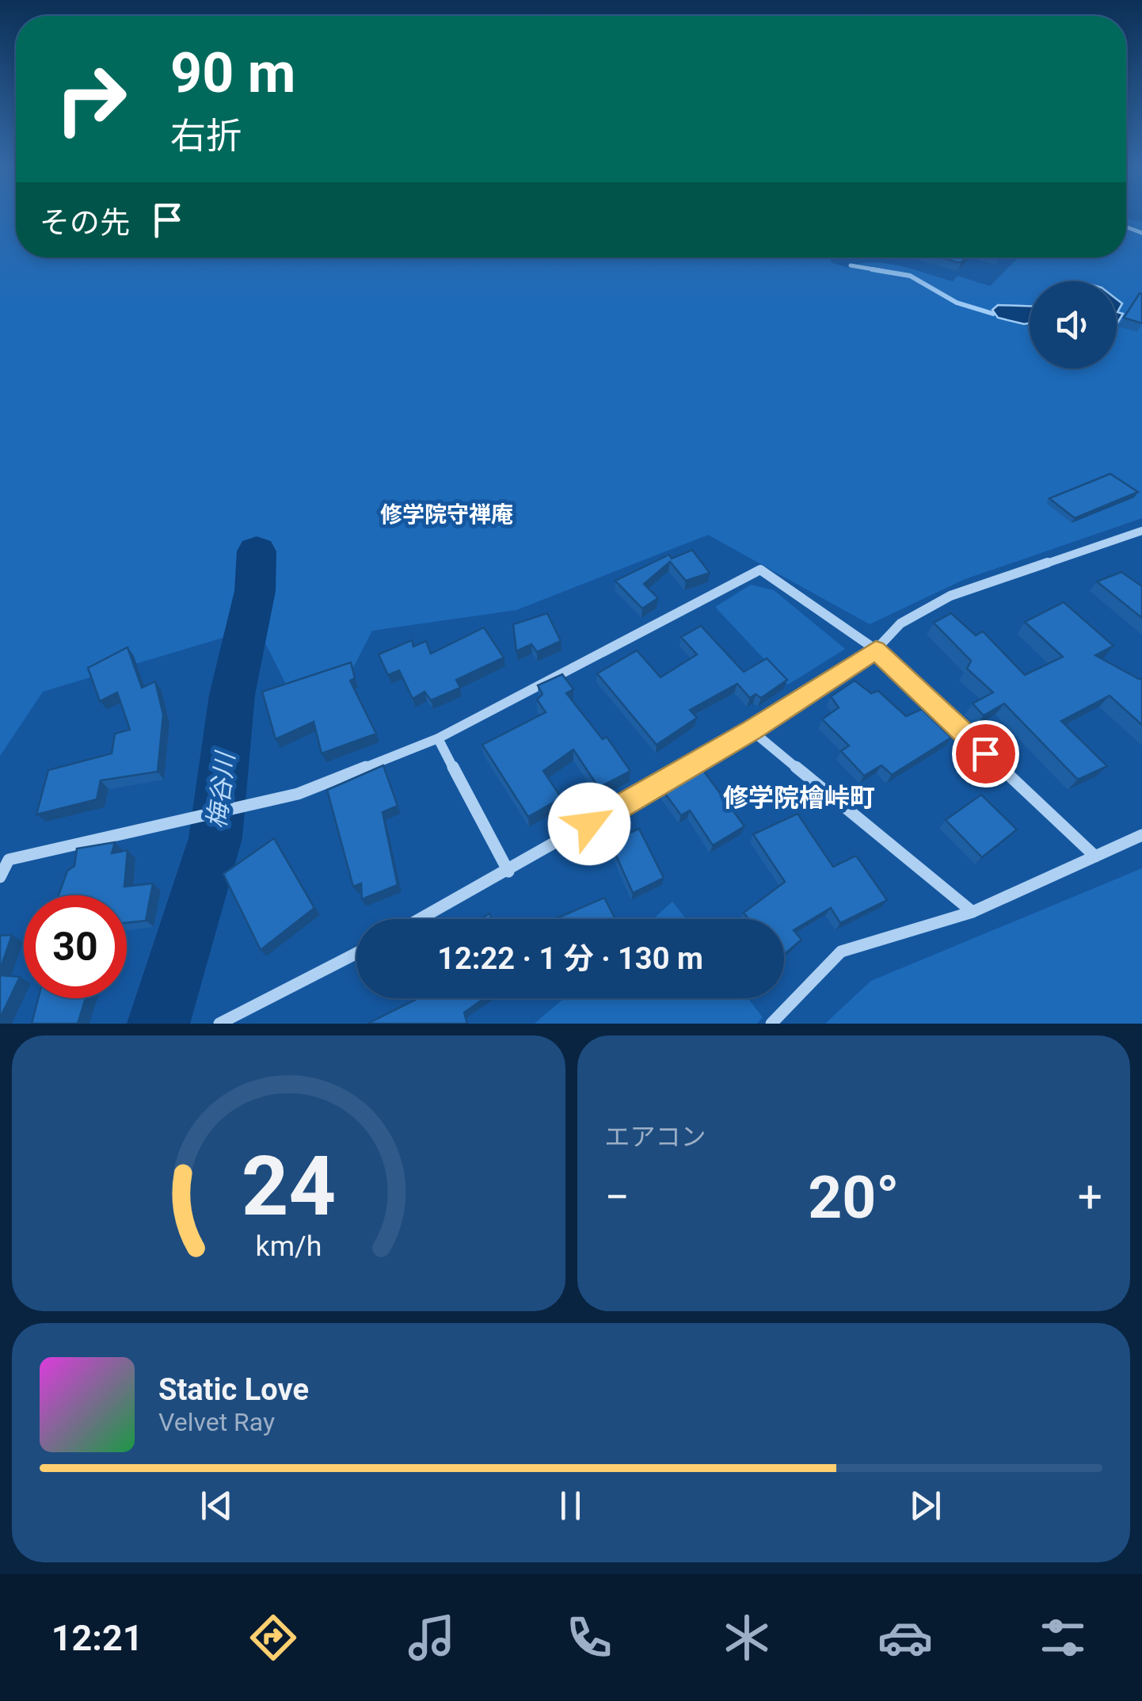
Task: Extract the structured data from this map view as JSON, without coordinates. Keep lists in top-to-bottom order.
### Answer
{
  "districts": ["修学院守禅庵", "修学院檜峠町"],
  "water": ["梅谷川"],
  "page": {
    "turn": ["90 m", "右折"],
    "then": "その先",
    "limit": "30",
    "trip": "12:22 · 1 分 · 130 m",
    "tile": "エアコン",
    "heat": ["−", "20°", "+"],
    "song": ["Static Love", "Velvet Ray"],
    "tabs": "12:21",
    "gauge": ["24", "km/h"]
  }
}
